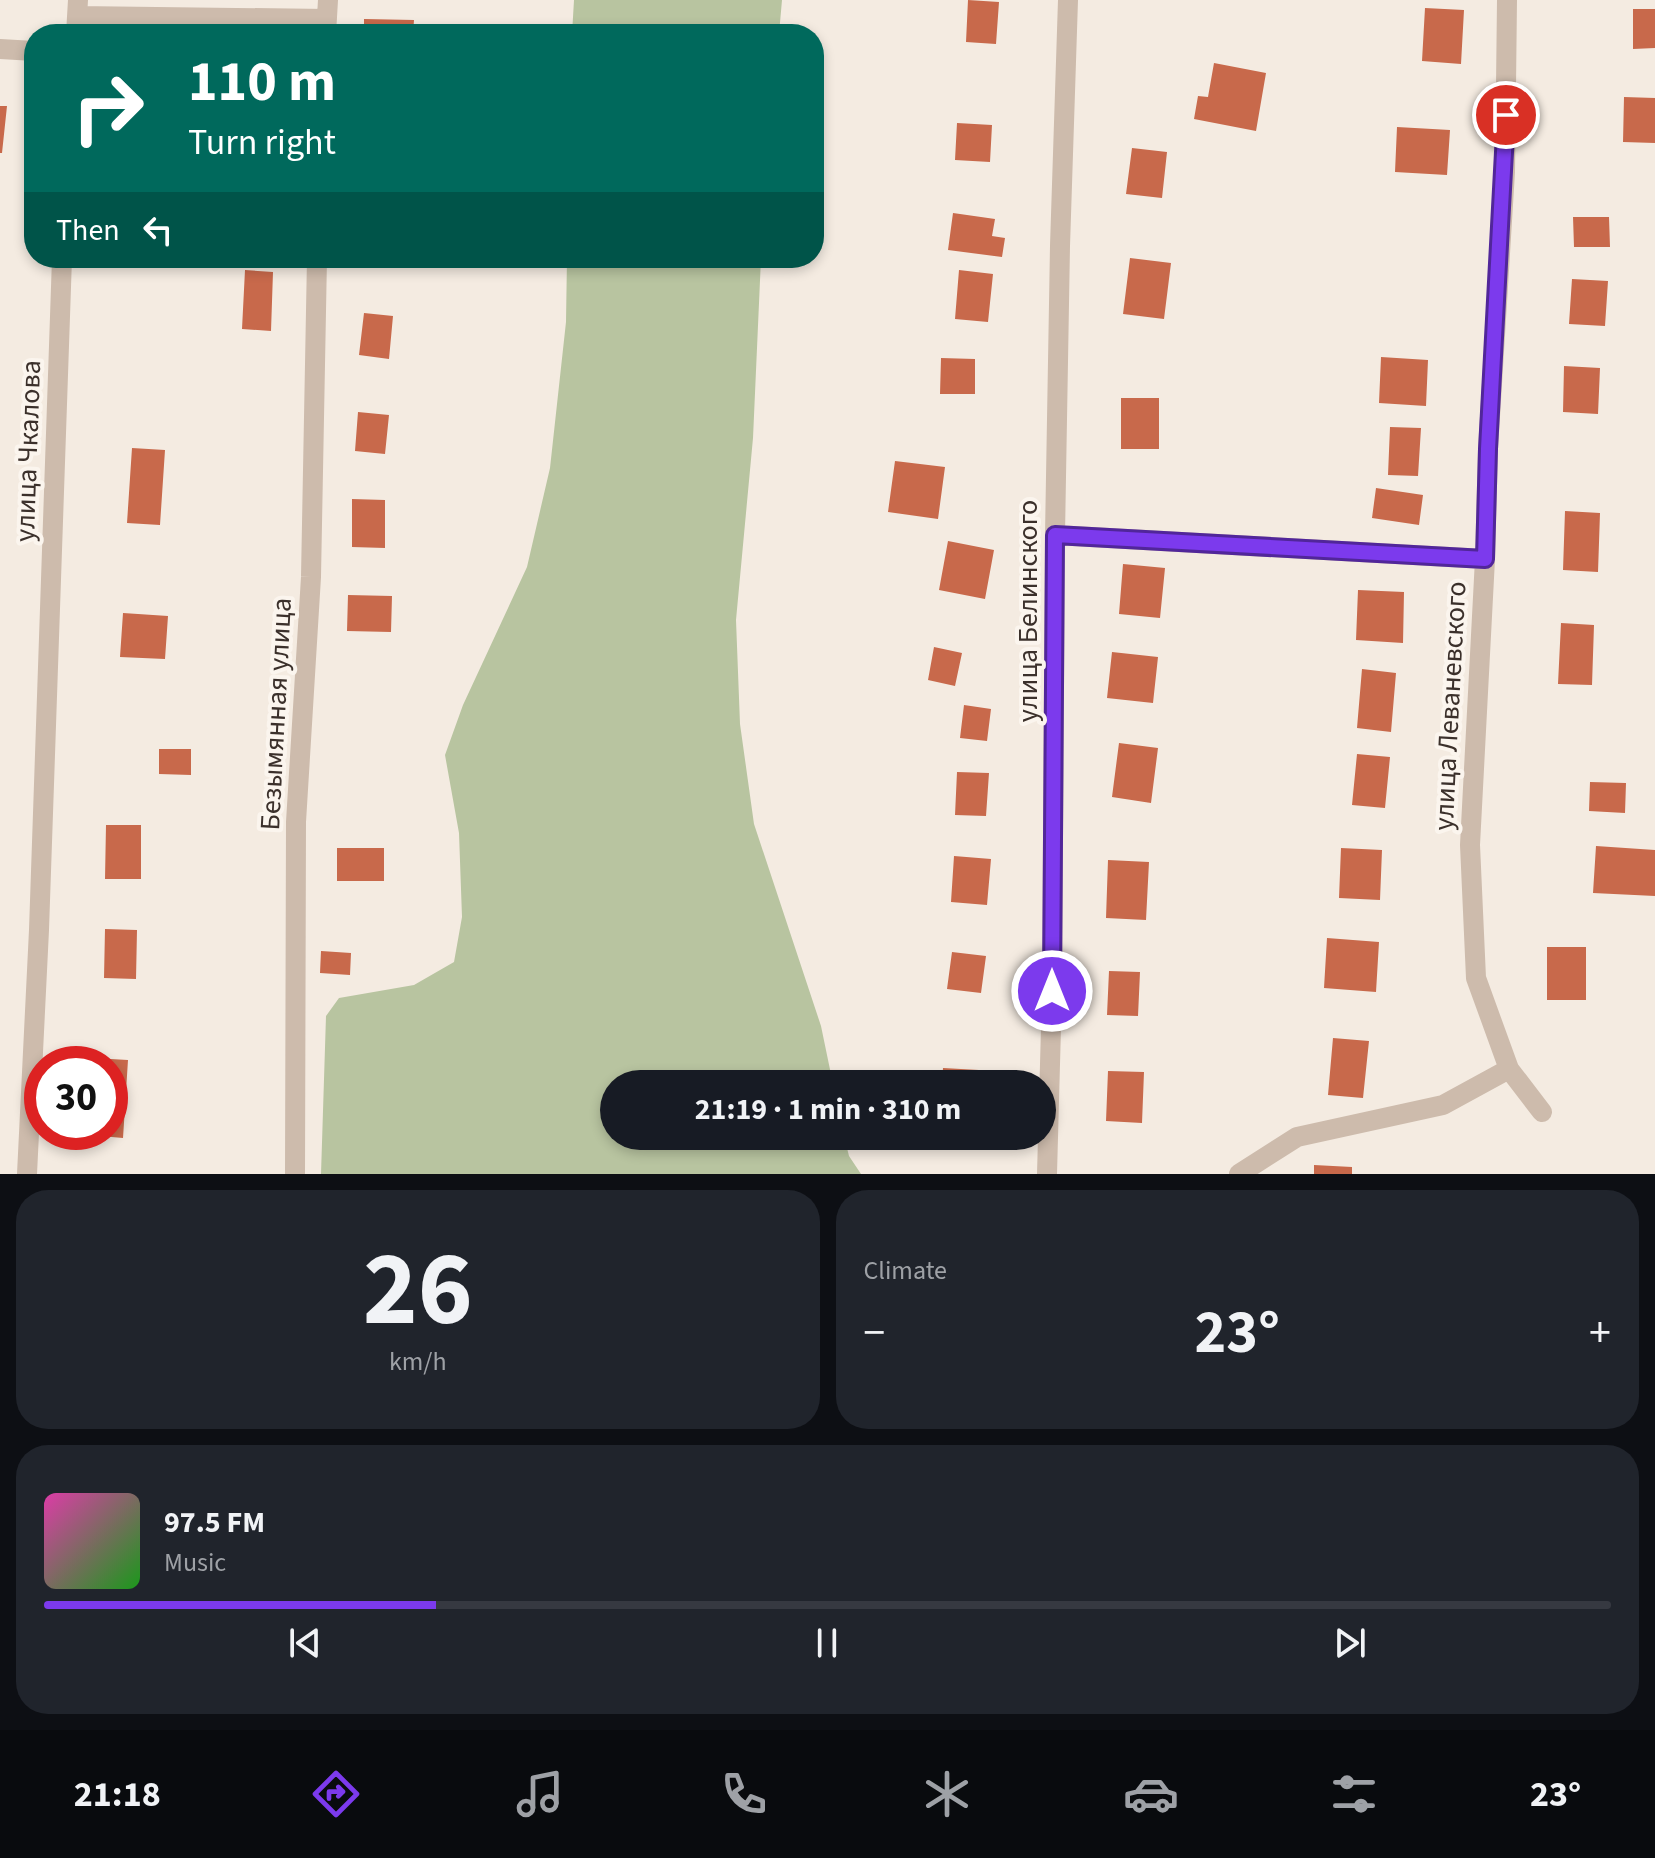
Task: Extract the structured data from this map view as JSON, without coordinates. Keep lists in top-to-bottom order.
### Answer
{
  "streets": {
    "street": [
      "улица Чкалова",
      "улица Белинского",
      "улица Леваневского",
      "Безымянная улица"
    ]
  },
  "page": {
    "turn": ["110 m", "Turn right"],
    "then": "Then",
    "limit": "30",
    "trip": "21:19 · 1 min · 310 m",
    "tile": [
      ["26", "km/h"],
      "Climate"
    ],
    "heat": ["−", "23°", "+"],
    "song": ["97.5 FM", "Music"],
    "tabs": ["21:18", "23°"]
  }
}
